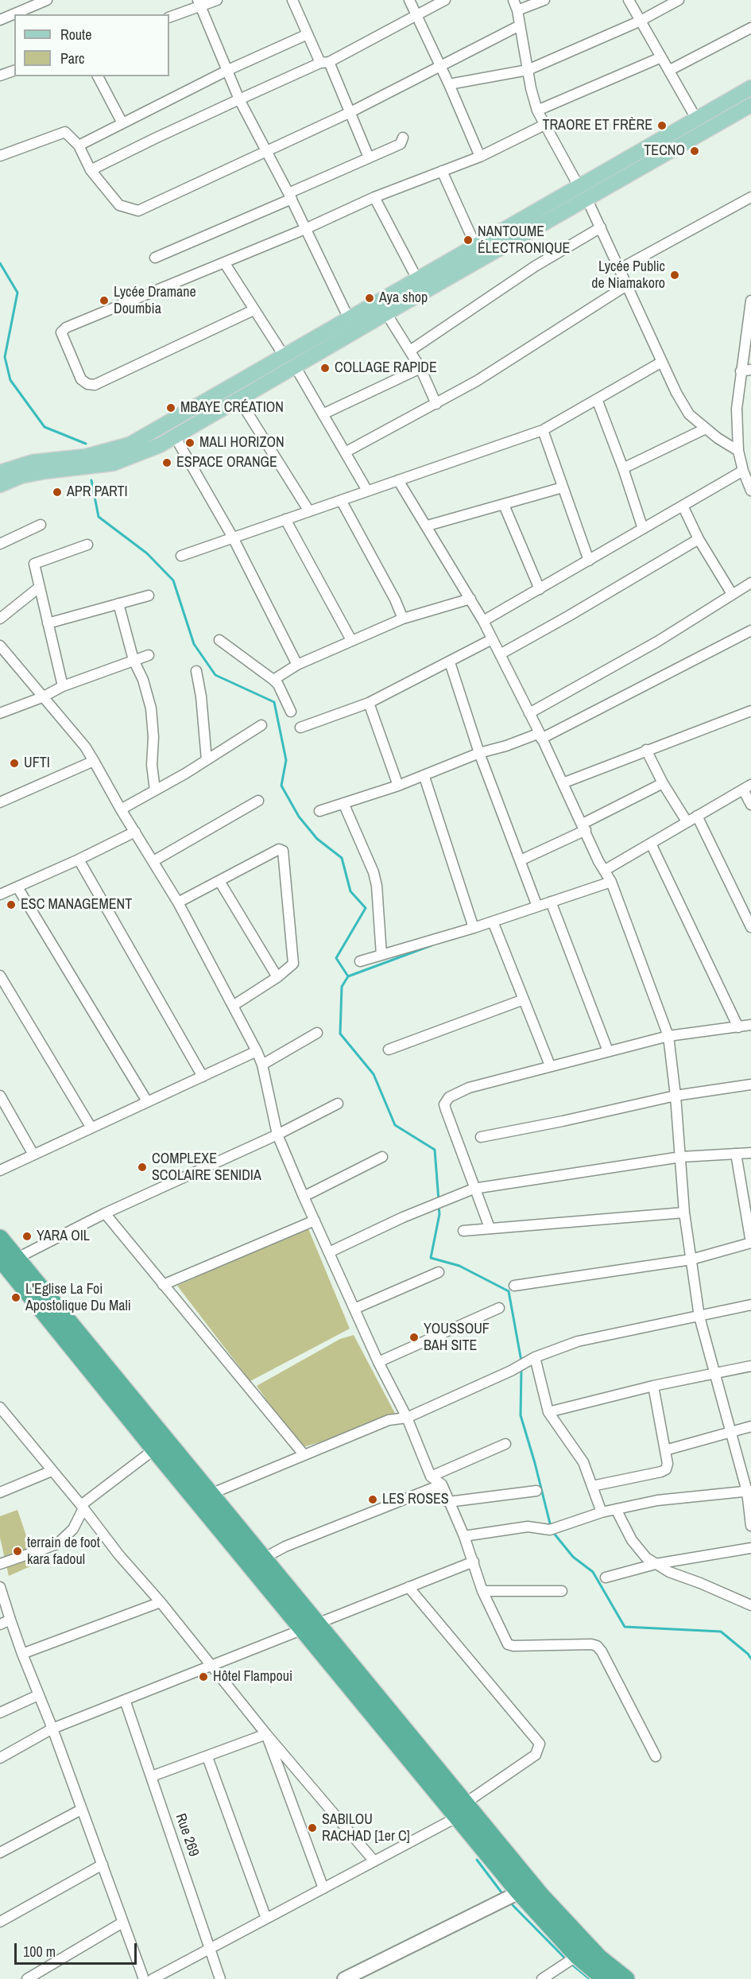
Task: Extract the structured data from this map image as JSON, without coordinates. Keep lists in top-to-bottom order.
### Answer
{
  "streets": {
    "street": ["Rue 269"]
  },
  "places": [
    "TRAORE ET FRÈRE",
    "TECNO",
    "NANTOUME ÉLECTRONIQUE",
    "Lycée Public de Niamakoro",
    "Aya shop",
    "Lycée Dramane Doumbia",
    "COLLAGE RAPIDE",
    "MBAYE CRÉATION",
    "MALI HORIZON",
    "ESPACE ORANGE",
    "APR PARTI",
    "UFTI",
    "ESC MANAGEMENT",
    "COMPLEXE SCOLAIRE SENIDIA",
    "YARA OIL",
    "L'Eglise La Foi Apostolique Du Mali",
    "YOUSSOUF BAH SITE",
    "LES ROSES",
    "terrain de foot kara fadoul",
    "Hôtel Flampoui",
    "SABILOU RACHAD [1er C]"
  ],
  "legend": ["Route", "Parc"],
  "scale_bar": "100 m"
}
